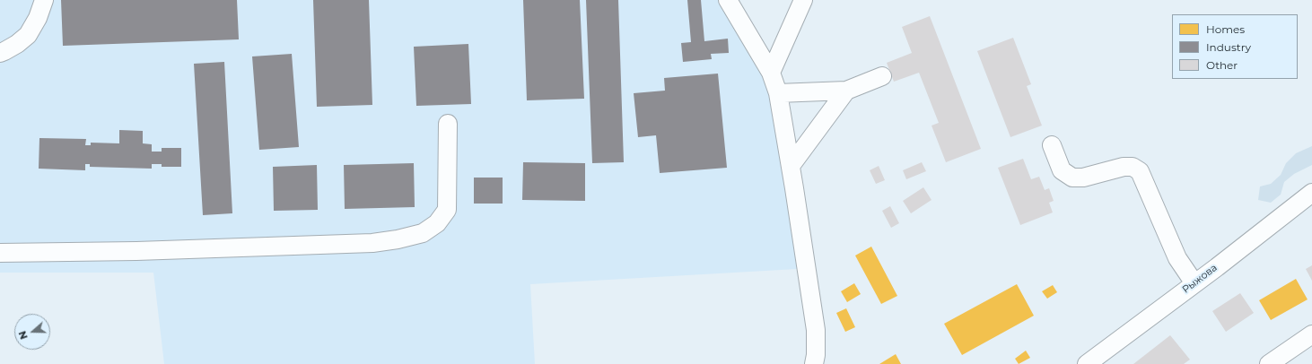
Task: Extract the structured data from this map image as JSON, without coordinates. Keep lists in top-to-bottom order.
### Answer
{
  "streets": {
    "street": ["Рыжова"]
  },
  "legend": ["Homes", "Industry", "Other"],
  "north": "left"
}
